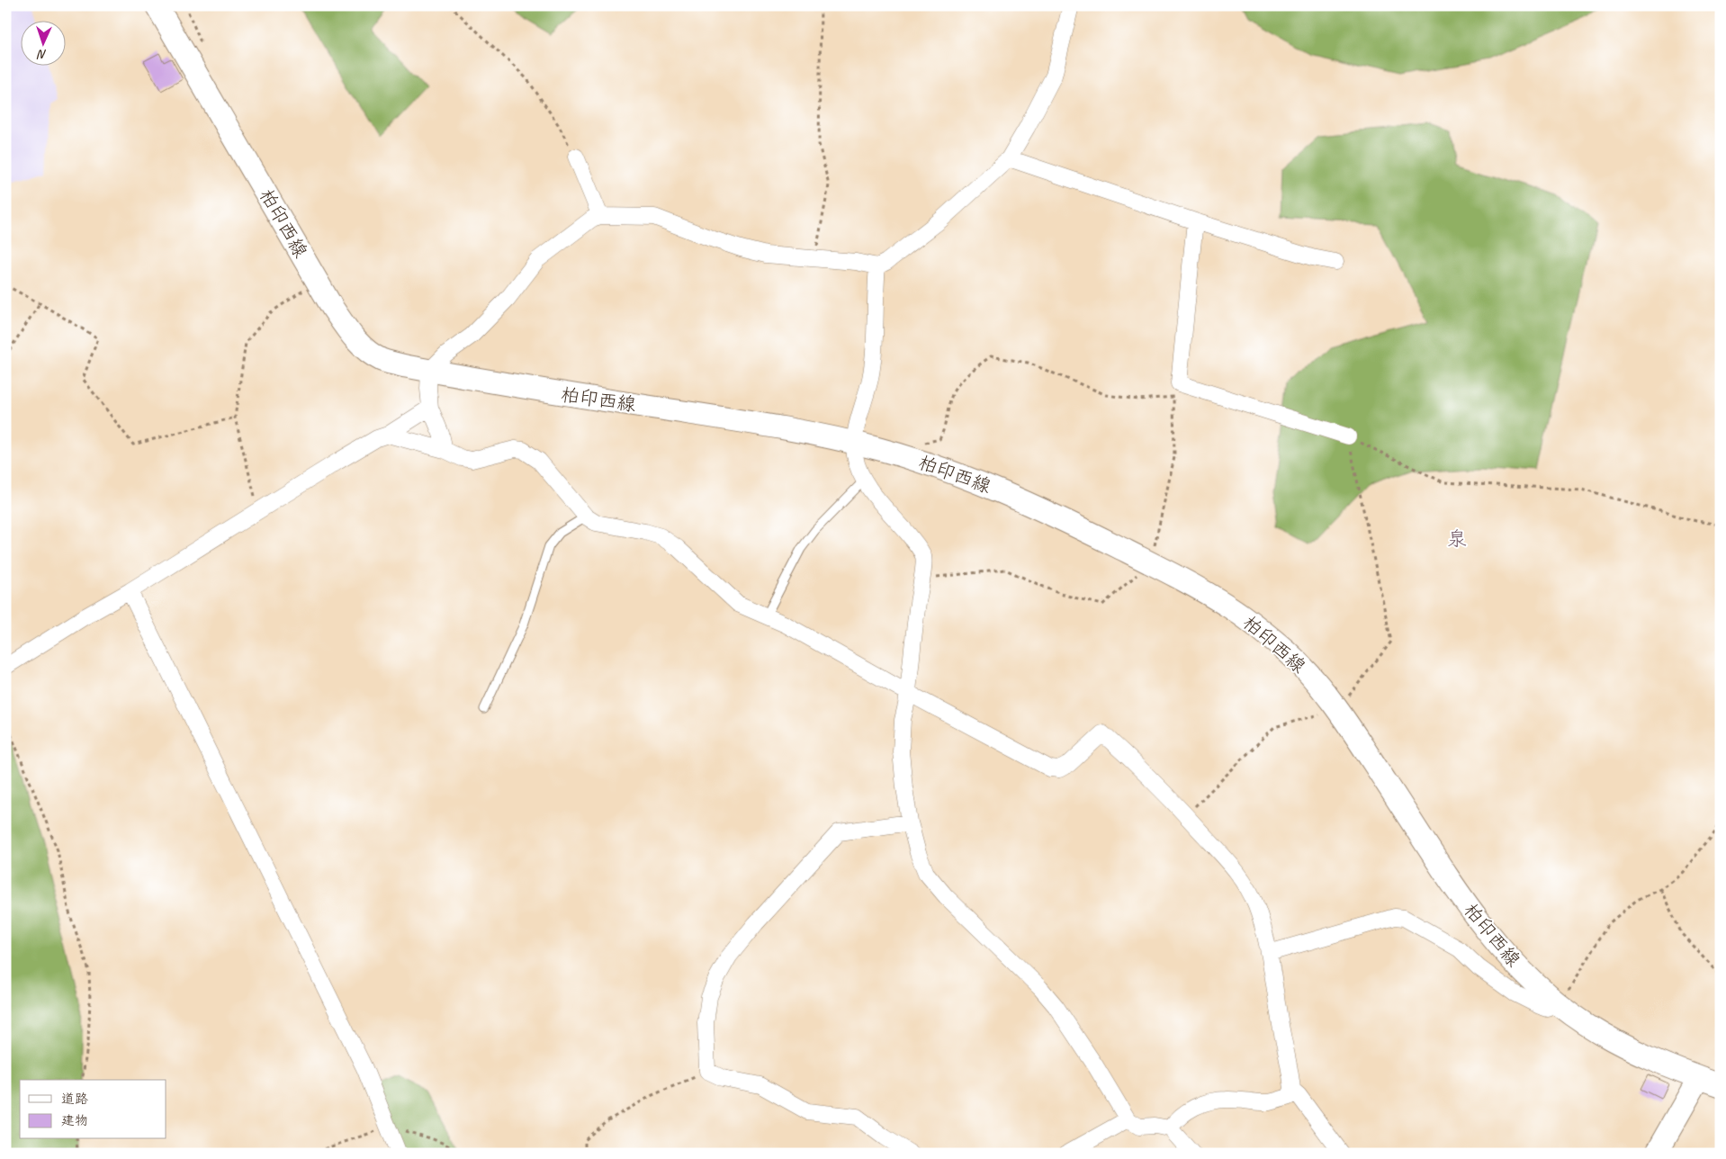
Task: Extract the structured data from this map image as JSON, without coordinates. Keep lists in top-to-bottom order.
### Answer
{
  "streets": {
    "main road": ["柏印西線"]
  },
  "districts": ["泉"],
  "legend": ["道路", "建物"],
  "north": "bottom"
}
